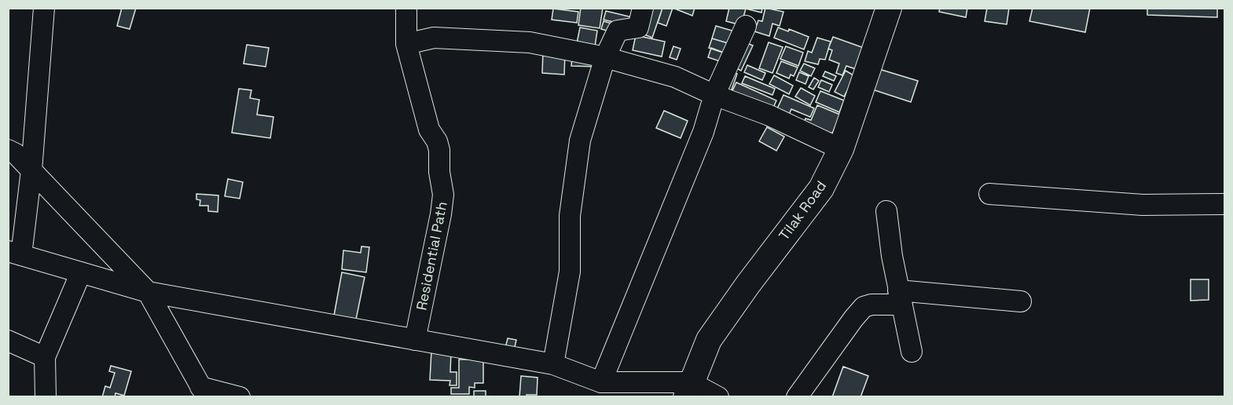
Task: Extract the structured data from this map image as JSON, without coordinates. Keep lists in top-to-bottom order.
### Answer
{
  "streets": {
    "main road": ["Tilak Road"],
    "street": ["Residential Path"]
  }
}
